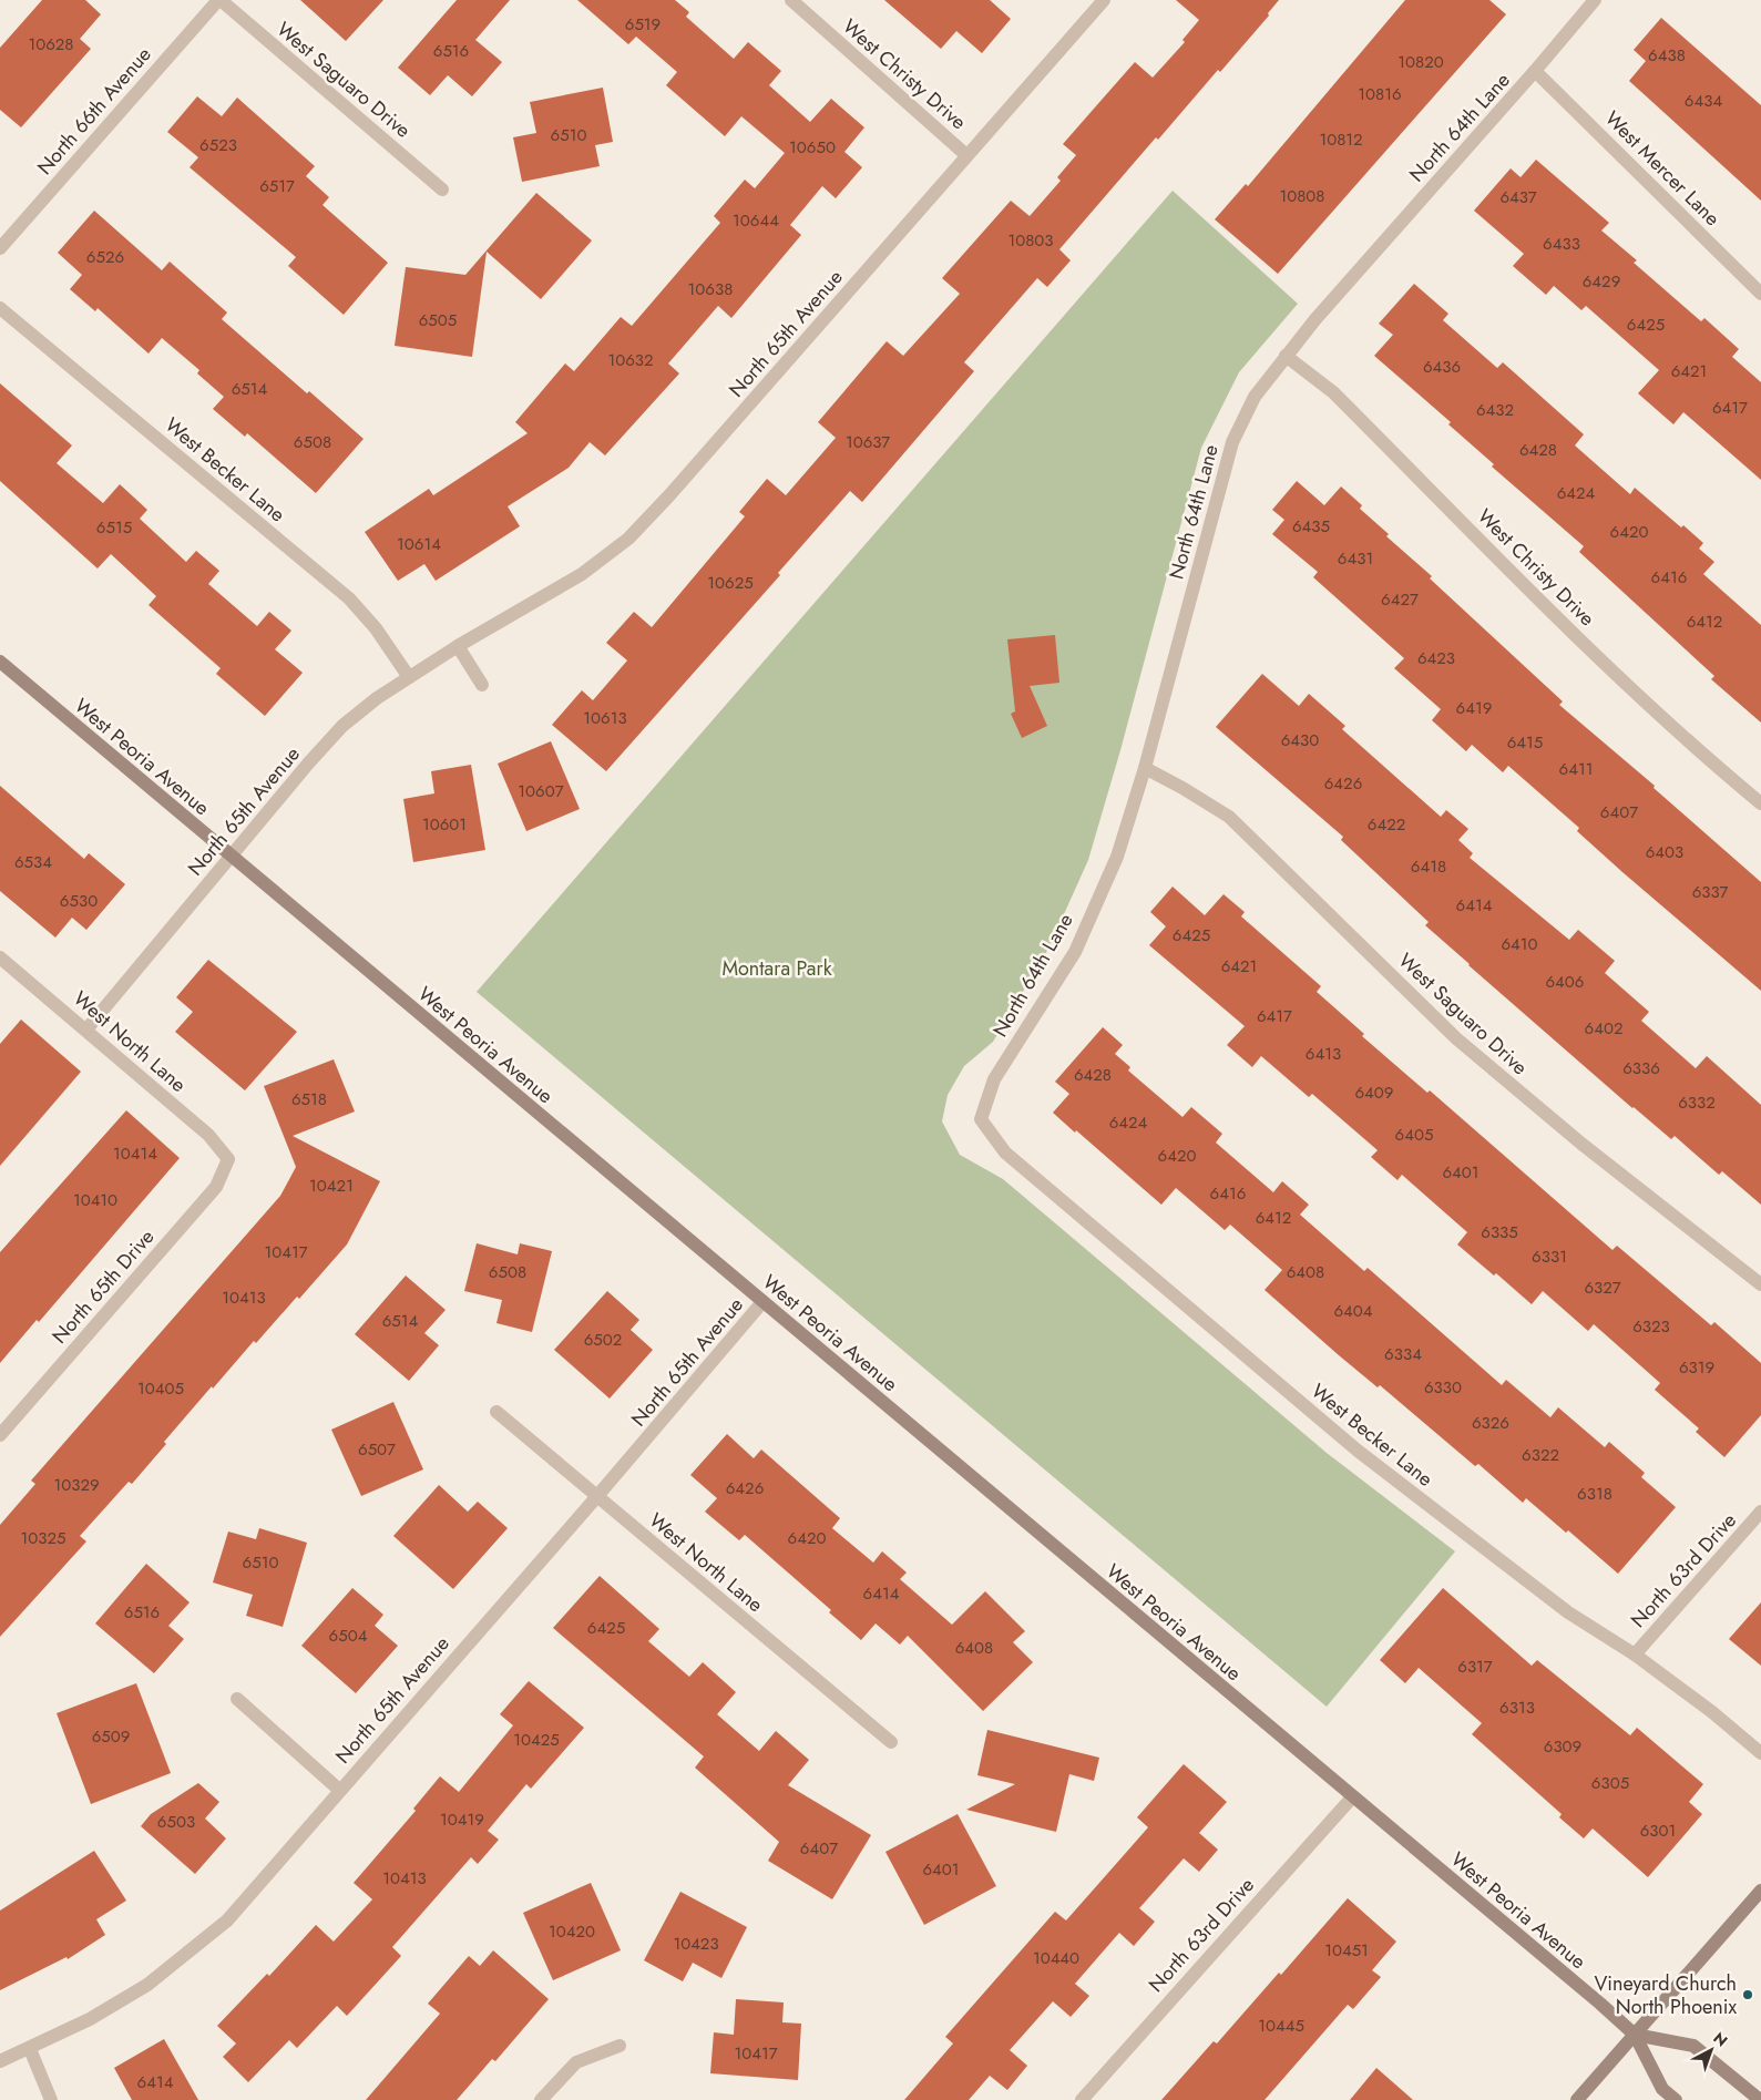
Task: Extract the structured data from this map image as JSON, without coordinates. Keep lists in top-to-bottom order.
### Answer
{
  "streets": {
    "main road": ["West Peoria Avenue"],
    "street": [
      "West Christy Drive",
      "West Saguaro Drive",
      "North 66th Avenue",
      "North 64th Lane",
      "West Mercer Lane",
      "North 65th Avenue",
      "West Becker Lane",
      "West North Lane",
      "North 65th Drive",
      "North 63rd Drive"
    ]
  },
  "crossings": [
    ["West Christy Drive", "North 64th Lane"],
    ["West Christy Drive", "North 65th Avenue"],
    ["West Saguaro Drive", "North 66th Avenue"],
    ["West Saguaro Drive", "North 64th Lane"],
    ["North 64th Lane", "West Mercer Lane"],
    ["North 64th Lane", "West Becker Lane"],
    ["North 65th Avenue", "West Becker Lane"],
    ["North 65th Avenue", "West Peoria Avenue"],
    ["North 65th Avenue", "West North Lane"],
    ["West Becker Lane", "North 63rd Drive"],
    ["West Peoria Avenue", "North 63rd Drive"],
    ["West North Lane", "North 65th Drive"]
  ],
  "parks": ["Montara Park"],
  "places": ["Vineyard Church North Phoenix"],
  "house_numbers": [
    "6519",
    "10628",
    "6516",
    "6438",
    "10820",
    "10816",
    "6434",
    "6510",
    "10812",
    "6523",
    "10650",
    "6517",
    "10808",
    "6437",
    "10644",
    "10803",
    "6433",
    "6526",
    "6429",
    "10638",
    "6505",
    "6425",
    "10632",
    "6436",
    "6421",
    "6514",
    "6417",
    "6432",
    "6508",
    "10637",
    "6428",
    "6424",
    "6435",
    "6515",
    "6420",
    "10614",
    "6431",
    "6416",
    "10625",
    "6427",
    "6412",
    "6423",
    "6419",
    "10613",
    "6430",
    "6415",
    "6411",
    "6426",
    "10607",
    "6407",
    "10601",
    "6422",
    "6403",
    "6534",
    "6418",
    "6337",
    "6530",
    "6414",
    "6425",
    "6410",
    "6421",
    "6406",
    "6417",
    "6402",
    "6413",
    "6336",
    "6428",
    "6409",
    "6518",
    "6332",
    "6424",
    "6405",
    "10414",
    "6420",
    "6401",
    "10421",
    "6416",
    "10410",
    "6412",
    "6335",
    "10417",
    "6331",
    "6508",
    "6408",
    "6327",
    "10413",
    "6404",
    "6514",
    "6323",
    "6502",
    "6334",
    "6319",
    "6330",
    "10405",
    "6326",
    "6507",
    "6322",
    "10329",
    "6426",
    "6318",
    "10325",
    "6420",
    "6510",
    "6414",
    "6516",
    "6425",
    "6504",
    "6408",
    "6317",
    "6313",
    "6509",
    "10425",
    "6309",
    "6305",
    "10419",
    "6503",
    "6301",
    "6407",
    "6401",
    "10413",
    "10420",
    "10423",
    "10451",
    "10440",
    "10445",
    "10417",
    "6414"
  ],
  "north": "top right"
}
